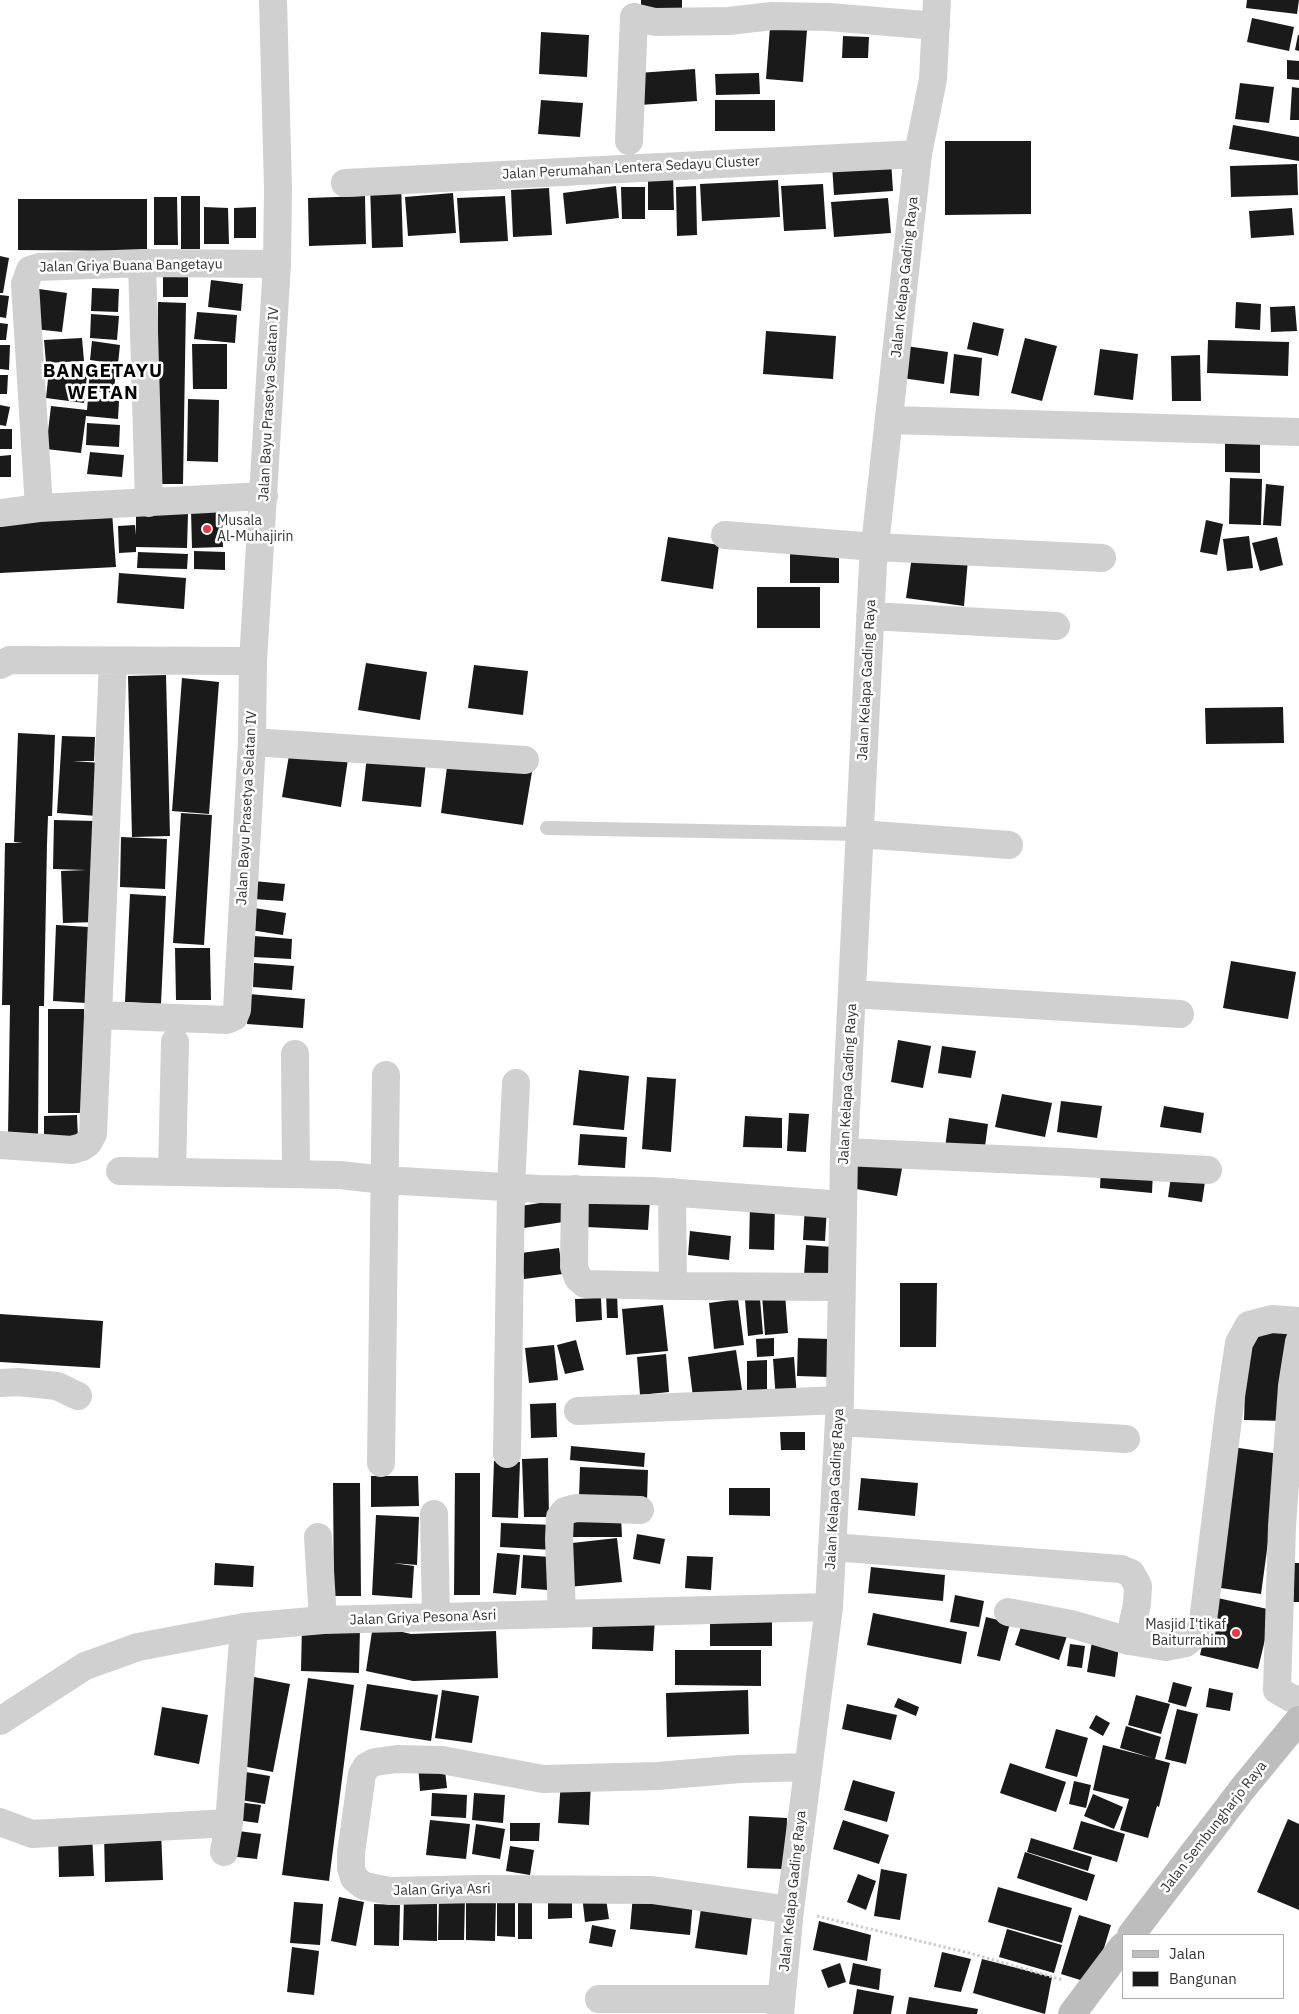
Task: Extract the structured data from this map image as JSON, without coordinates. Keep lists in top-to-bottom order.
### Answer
{
  "streets": {
    "street": [
      "Jalan Perumahan Lentera Sedayu Cluster",
      "Jalan Griya Buana Bangetayu",
      "Jalan Kelapa Gading Raya",
      "Jalan Bayu Prasetya Selatan IV",
      "Jalan Griya Pesona Asri",
      "Jalan Sembungharjo Raya",
      "Jalan Griya Asri"
    ]
  },
  "crossings": [
    ["Jalan Perumahan Lentera Sedayu Cluster", "Jalan Kelapa Gading Raya"],
    ["Jalan Griya Buana Bangetayu", "Jalan Bayu Prasetya Selatan IV"],
    ["Jalan Kelapa Gading Raya", "Jalan Griya Pesona Asri"],
    ["Jalan Kelapa Gading Raya", "Jalan Griya Asri"]
  ],
  "districts": ["BANGETAYU WETAN"],
  "places": ["Musala Al-Muhajirin", "Masjid I'tikaf Baiturrahim"],
  "legend": ["Jalan", "Bangunan"]
}
